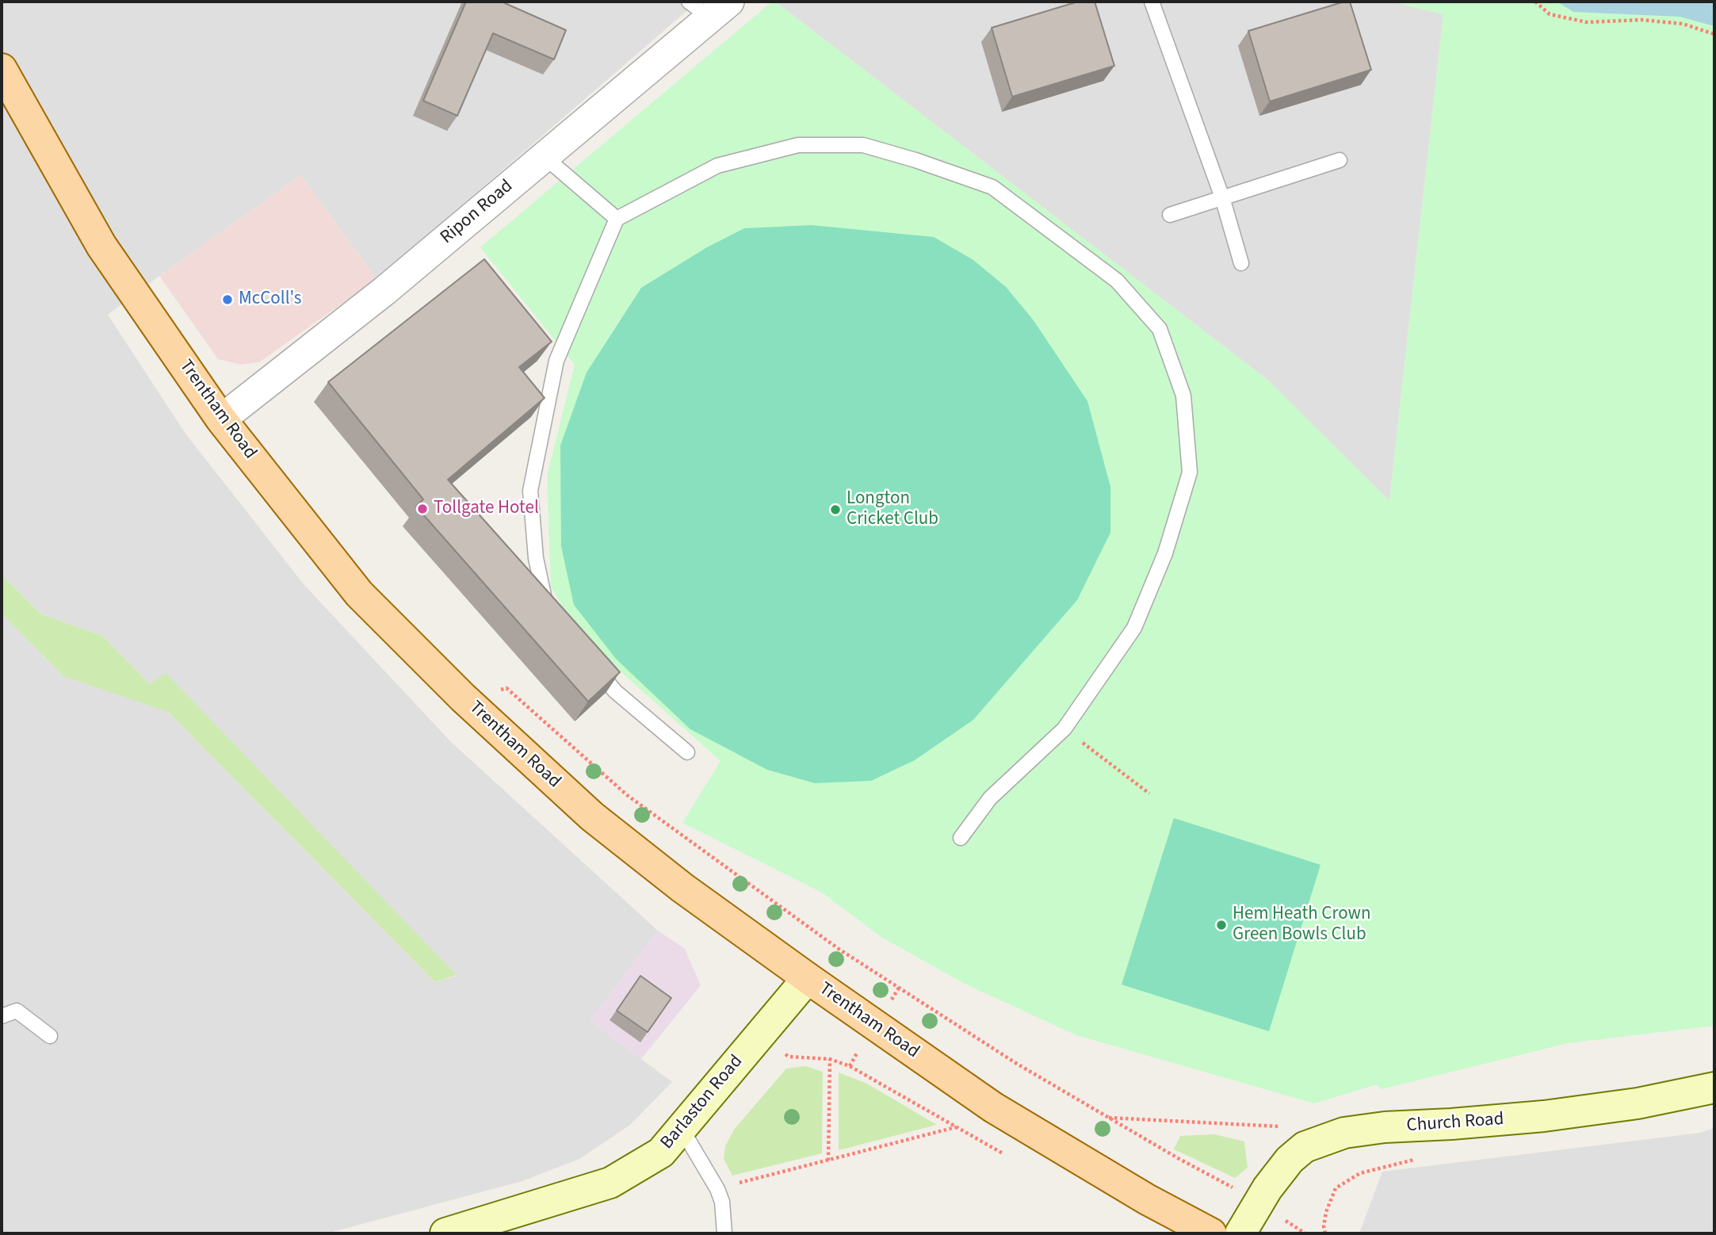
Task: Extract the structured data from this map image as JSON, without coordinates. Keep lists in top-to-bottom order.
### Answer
{
  "streets": {
    "main road": ["Trentham Road"],
    "street": ["Ripon Road", "Barlaston Road", "Church Road"]
  },
  "crossings": [
    ["Ripon Road", "Trentham Road"],
    ["Trentham Road", "Barlaston Road"]
  ],
  "places": [
    "McColl's",
    "Tollgate Hotel",
    "Longton Cricket Club",
    "Hem Heath Crown Green Bowls Club"
  ]
}
